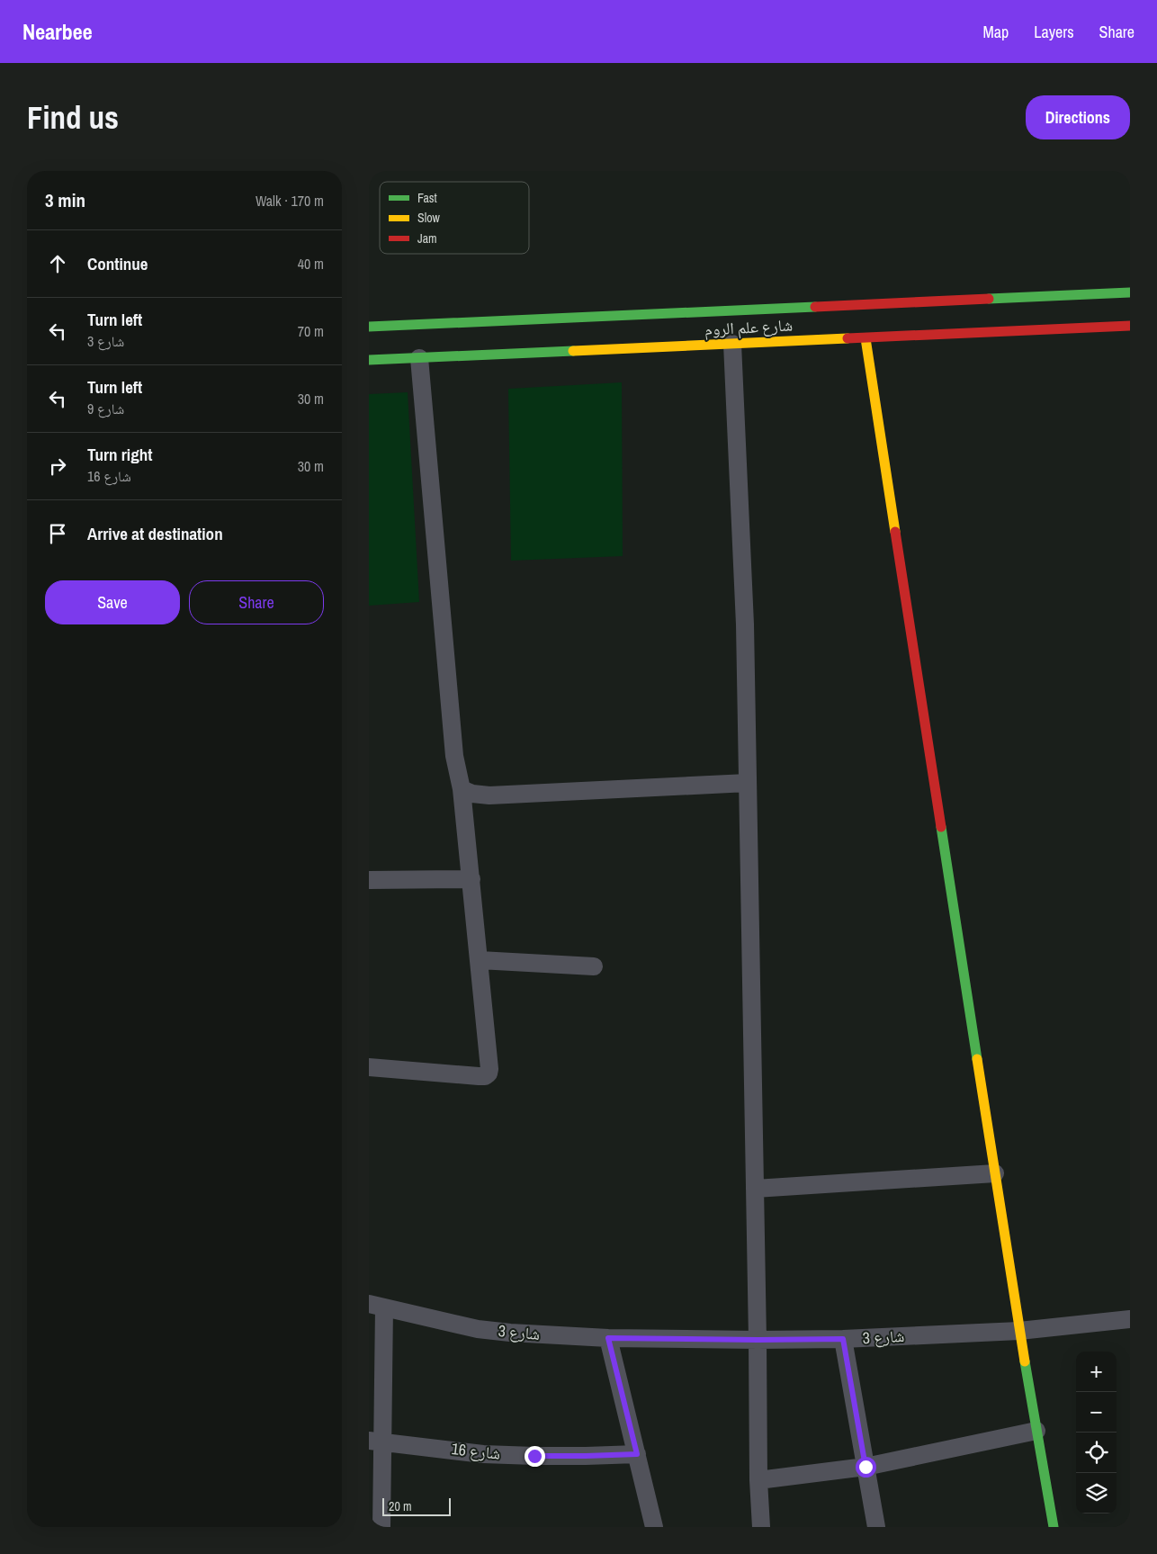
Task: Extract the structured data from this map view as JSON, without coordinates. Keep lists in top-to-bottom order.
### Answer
{
  "streets": {
    "street": ["شارع علم الروم", "شارع 3", "شارع 16"]
  },
  "legend": ["Fast", "Slow", "Jam"],
  "scale_bar": "20 m",
  "page": {
    "header": "Nearbee",
    "nav": ["Map", "Layers", "Share"],
    "buttons": [
      "Directions",
      ["Save", "Share"]
    ],
    "title": "Find us",
    "heading": ["3 min", "Walk · 170 m"],
    "list": [
      ["Continue", "40 m"],
      ["Turn left", "شارع 3", "70 m"],
      ["Turn left", "شارع 9", "30 m"],
      ["Turn right", "شارع 16", "30 m"],
      "Arrive at destination"
    ],
    "map_buttons": ["+", "−"],
    "scale": "20 m"
  }
}
